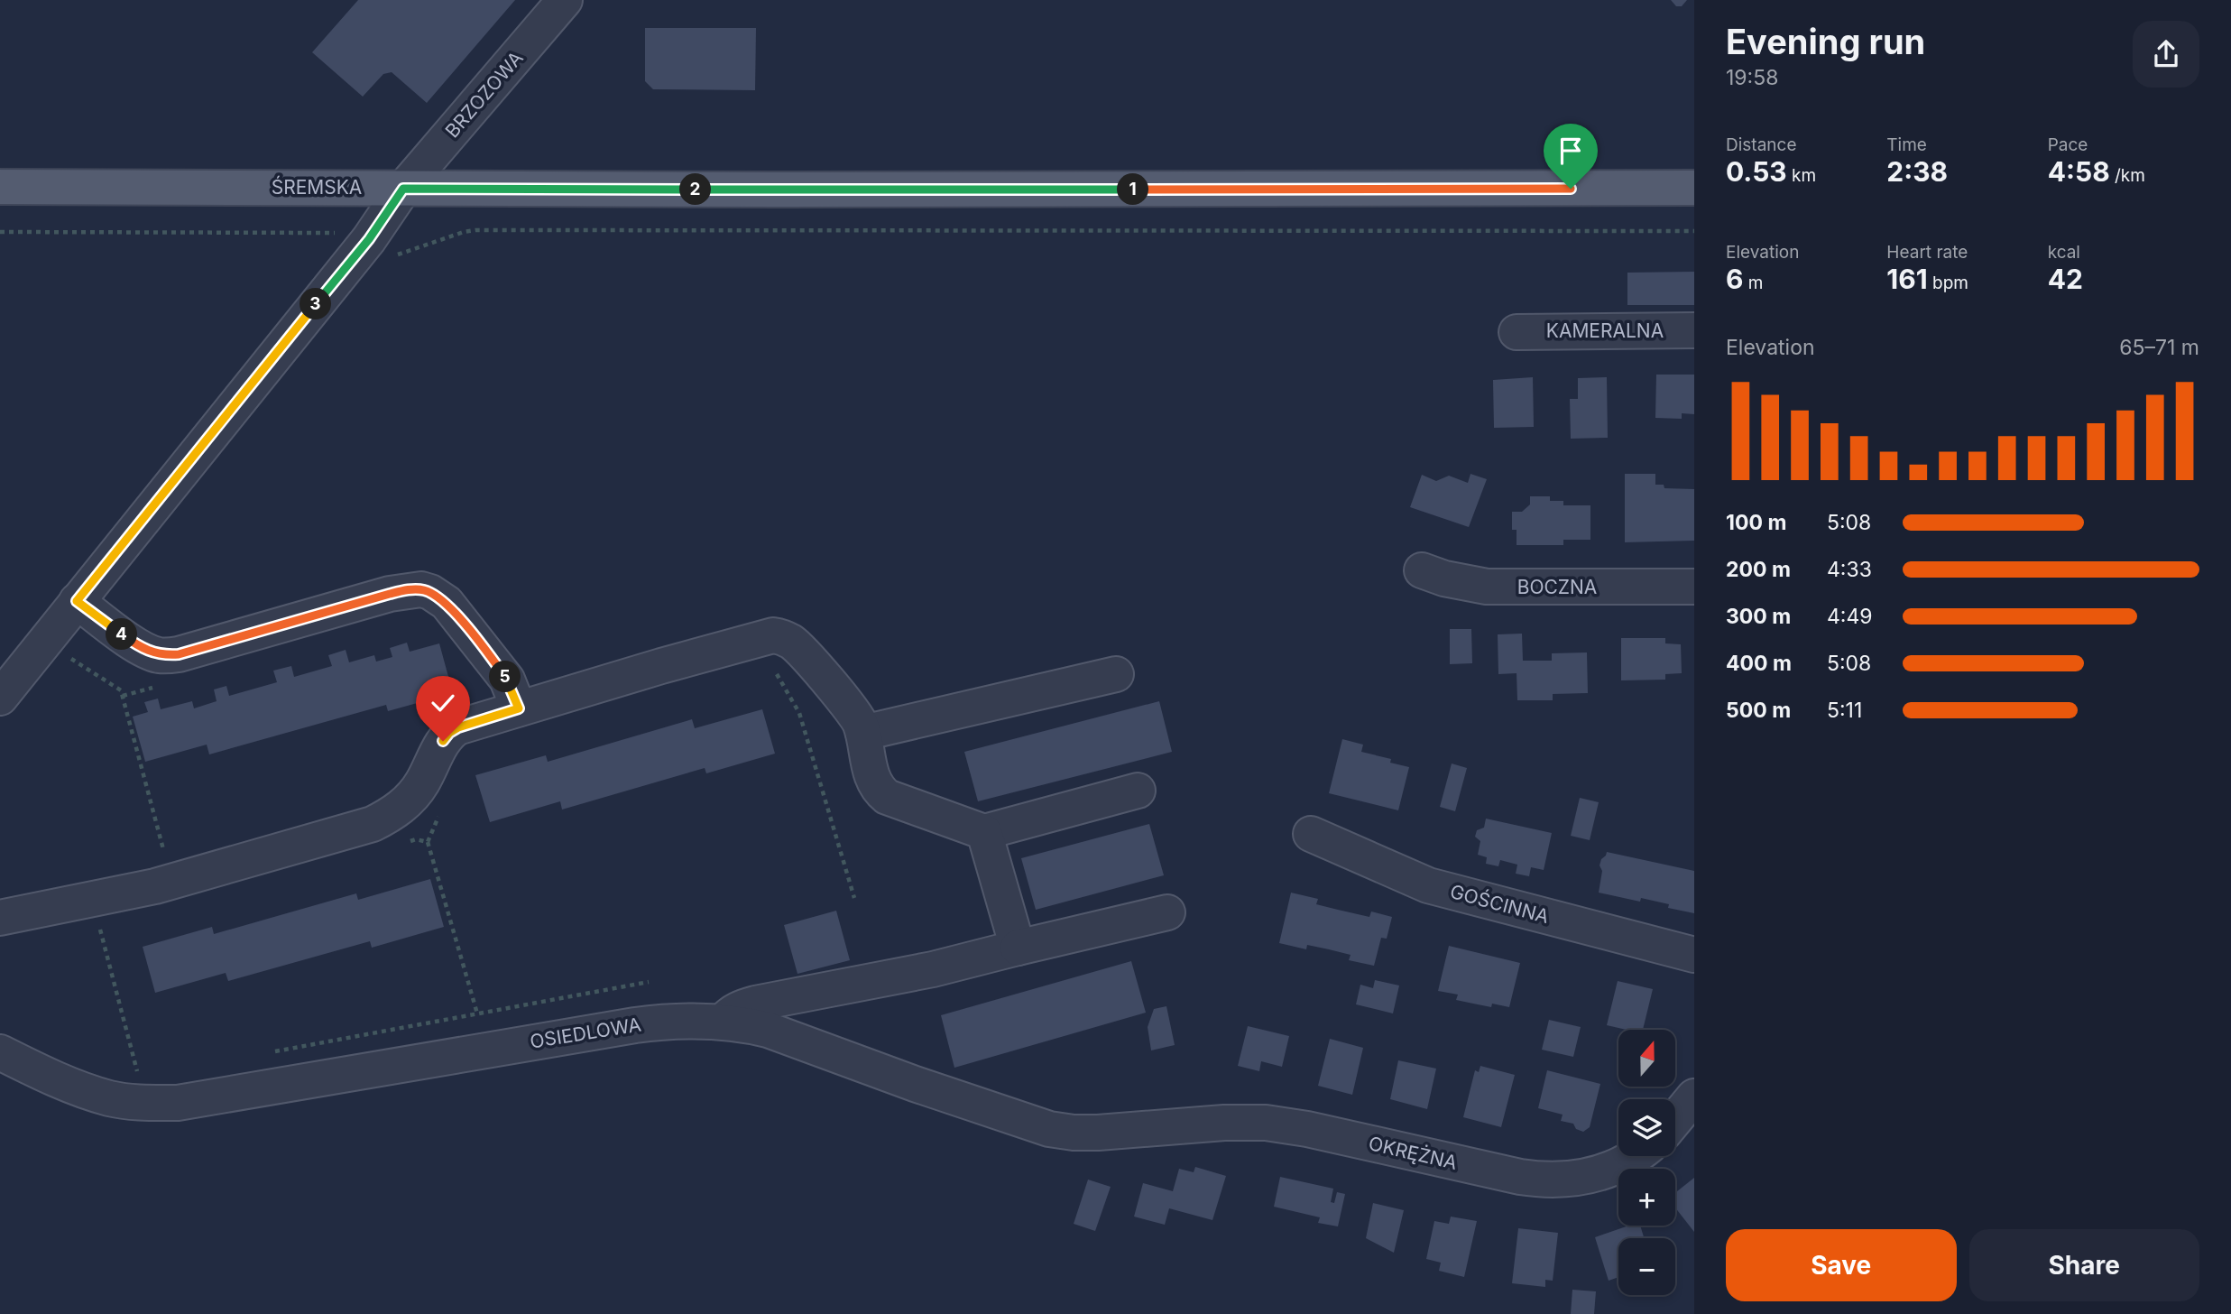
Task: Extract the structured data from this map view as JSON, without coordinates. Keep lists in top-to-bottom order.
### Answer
{
  "streets": {
    "main road": ["ŚREMSKA"],
    "street": [
      "BRZOZOWA",
      "KAMERALNA",
      "BOCZNA",
      "GOŚCINNA",
      "OSIEDLOWA",
      "OKRĘŻNA"
    ]
  },
  "crossings": [
    ["BRZOZOWA", "ŚREMSKA"],
    ["OSIEDLOWA", "OKRĘŻNA"]
  ],
  "north": "top",
  "page": {
    "heading": ["Evening run", "19:58"],
    "stats": [
      ["Distance", "0.53 km"],
      ["Time", "2:38"],
      ["Pace", "4:58 /km"],
      ["Elevation", "6 m"],
      ["Heart rate", "161 bpm"],
      ["kcal", "42"]
    ],
    "pins": [
      "1",
      "2",
      "3",
      "4",
      "5"
    ],
    "chart": ["Elevation", "65–71 m"],
    "list": [
      {
        "name": "100 m",
        "note": "5:08"
      },
      {
        "name": "200 m",
        "note": "4:33"
      },
      {
        "name": "300 m",
        "note": "4:49"
      },
      {
        "name": "400 m",
        "note": "5:08"
      },
      {
        "name": "500 m",
        "note": "5:11"
      }
    ],
    "map_buttons": ["+", "−"],
    "buttons": ["Save", "Share"]
  }
}
